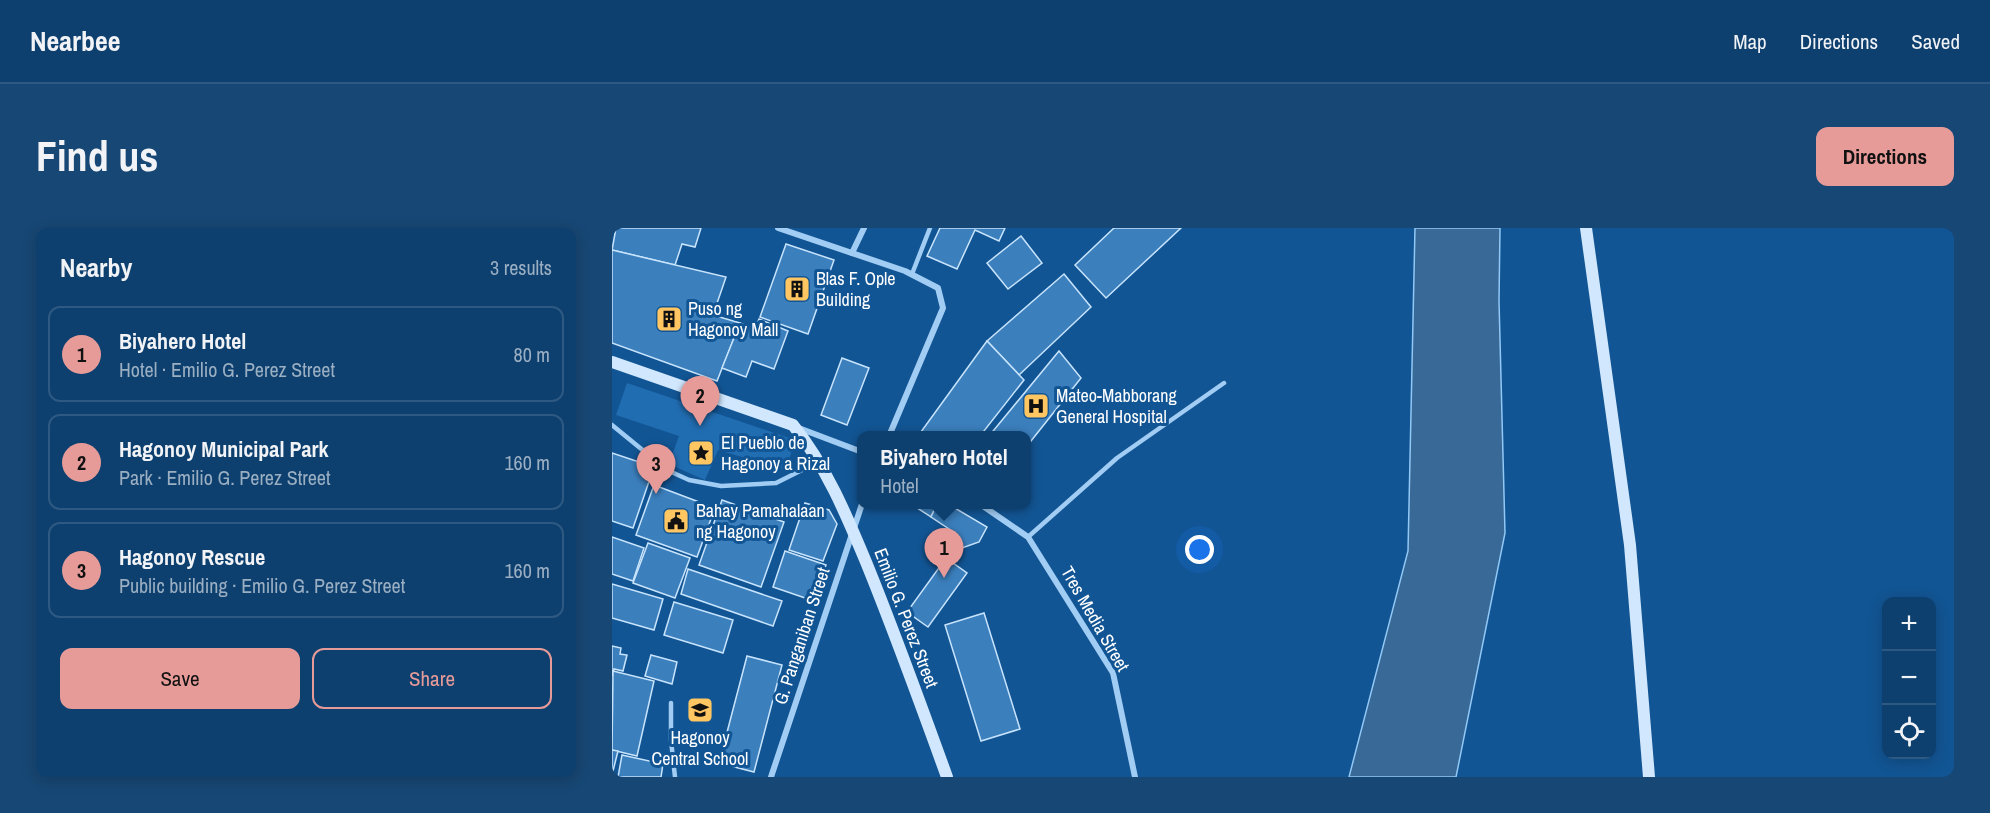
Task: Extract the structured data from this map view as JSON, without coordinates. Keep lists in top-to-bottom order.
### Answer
{
  "streets": {
    "main road": ["Emilio G. Perez Street"],
    "street": ["Tres Media Street", "G. Panganiban Street"]
  },
  "crossings": [
    ["Emilio G. Perez Street", "G. Panganiban Street"]
  ],
  "places": {
    "building": ["Blas F. Ople Building", "Puso ng Hagonoy Mall"],
    "hospital": ["Mateo-Mabborang General Hospital"],
    "place": ["El Pueblo de Hagonoy a Rizal"],
    "public building": ["Bahay Pamahalaan ng Hagonoy"],
    "school or university": ["Hagonoy Central School"]
  },
  "page": {
    "header": "Nearbee",
    "nav": ["Map", "Directions", "Saved"],
    "buttons": [
      "Directions",
      ["Save", "Share"]
    ],
    "title": "Find us",
    "heading": ["Nearby", "3 results"],
    "list": [
      {
        "mark": "1",
        "name": "Biyahero Hotel",
        "note": "Hotel · Emilio G. Perez Street",
        "value": "80 m"
      },
      {
        "mark": "2",
        "name": "Hagonoy Municipal Park",
        "note": "Park · Emilio G. Perez Street",
        "value": "160 m"
      },
      {
        "mark": "3",
        "name": "Hagonoy Rescue",
        "note": "Public building · Emilio G. Perez Street",
        "value": "160 m"
      }
    ],
    "pins": ["2", "3", "1"],
    "popup": ["Biyahero Hotel", "Hotel"],
    "map_buttons": ["+", "−"]
  }
}
